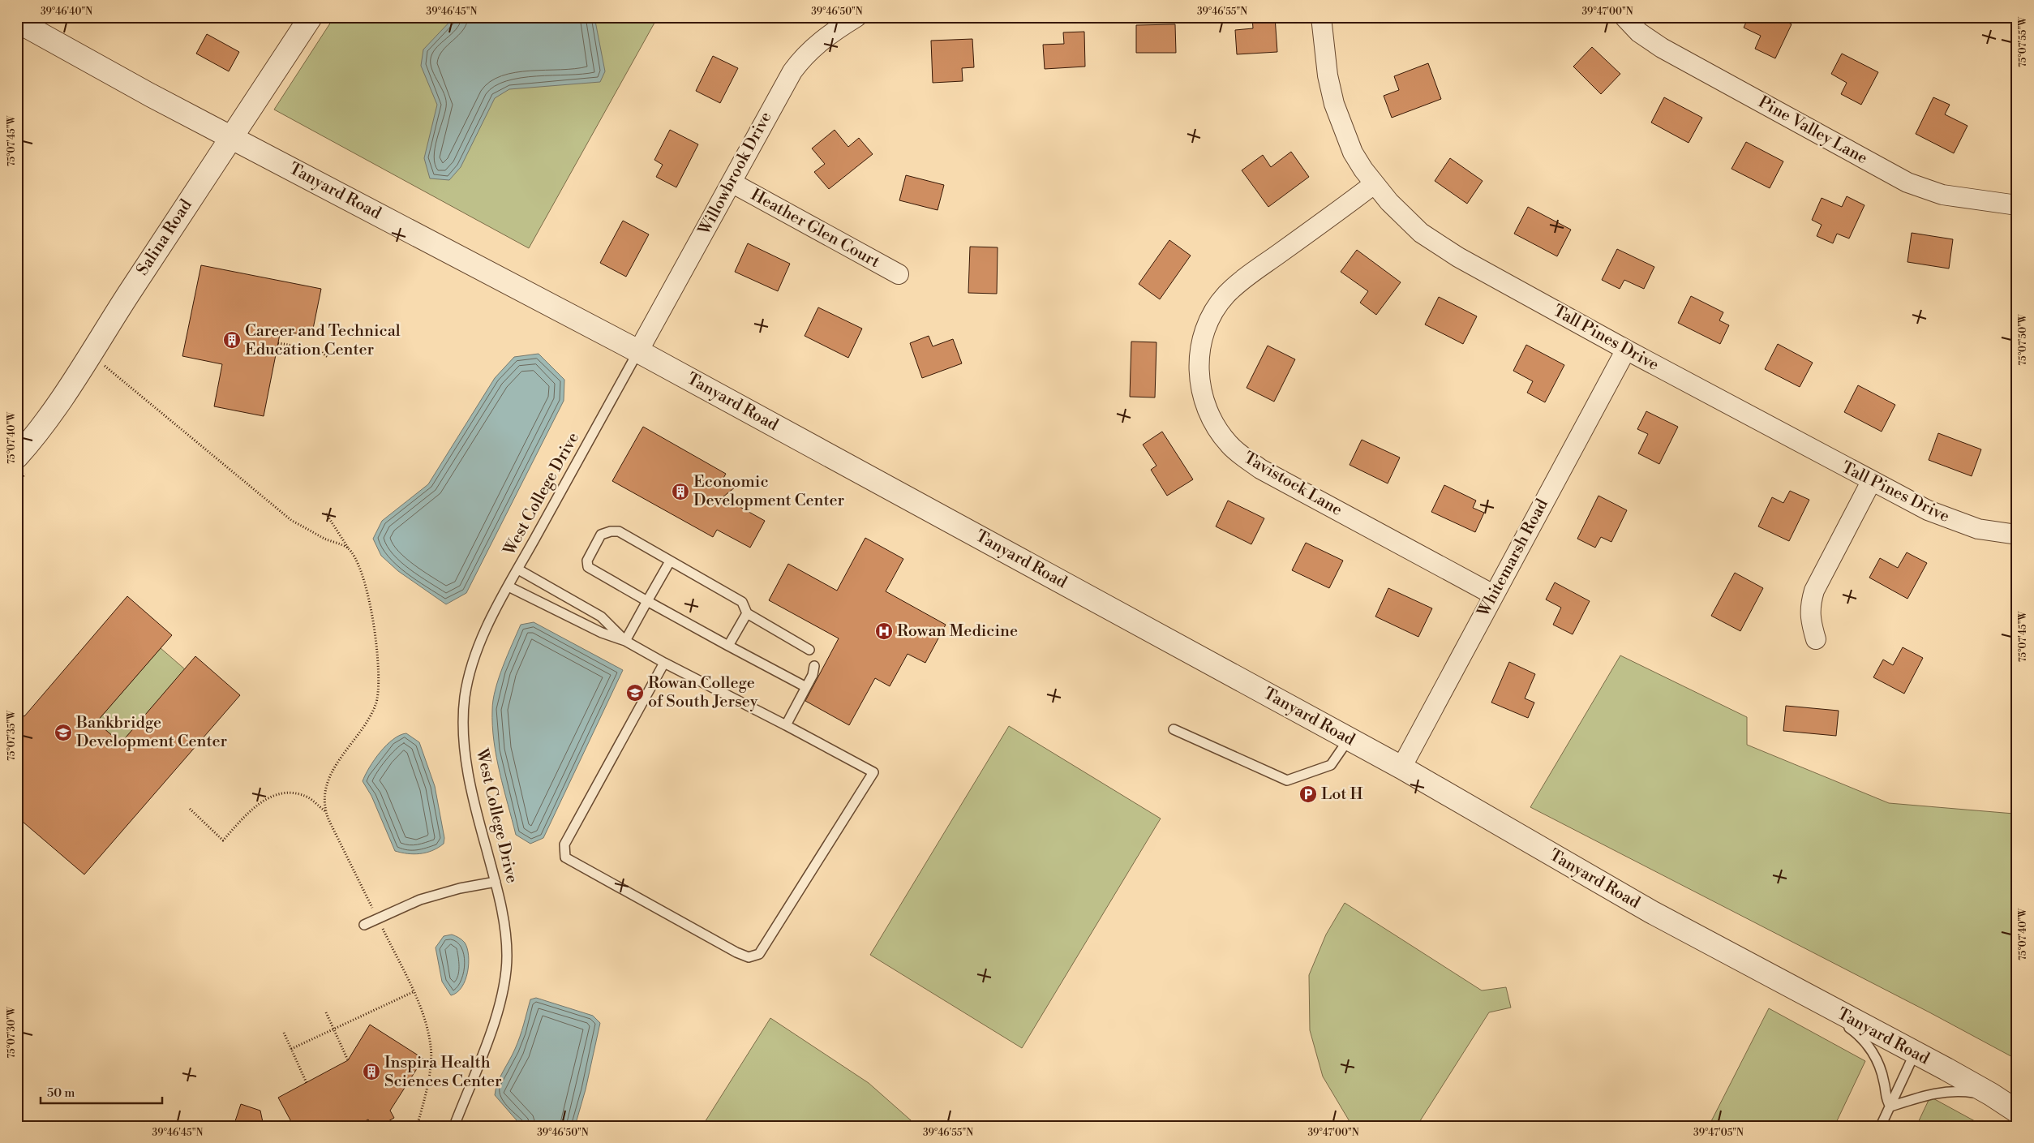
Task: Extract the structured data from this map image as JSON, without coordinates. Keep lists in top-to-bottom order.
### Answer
{
  "streets": {
    "street": [
      "Pine Valley Lane",
      "Willowbrook Drive",
      "Tanyard Road",
      "Heather Glen Court",
      "Salina Road",
      "Tall Pines Drive",
      "Tavistock Lane",
      "Whitemarsh Road"
    ],
    "lane": ["West College Drive"]
  },
  "crossings": [
    ["Willowbrook Drive", "Tanyard Road"],
    ["Willowbrook Drive", "Heather Glen Court"],
    ["Willowbrook Drive", "West College Drive"],
    ["Tanyard Road", "Salina Road"],
    ["Tanyard Road", "West College Drive"],
    ["Tanyard Road", "Whitemarsh Road"],
    ["Tall Pines Drive", "Tavistock Lane"],
    ["Tall Pines Drive", "Whitemarsh Road"],
    ["Tavistock Lane", "Whitemarsh Road"]
  ],
  "places": {
    "building": ["Career and Technical Education Center", "Economic Development Center", "Inspira Health Sciences Center"],
    "hospital": ["Rowan Medicine"],
    "school or university": ["Rowan College of South Jersey", "Bankbridge Development Center"],
    "parking": ["Lot H"]
  },
  "scale_bar": "50 m",
  "coordinates": [
    "39°46'40\"N",
    "39°46'45\"N",
    "39°46'50\"N",
    "39°46'55\"N",
    "39°47'00\"N",
    "75°07'55\"W",
    "75°07'45\"W",
    "75°07'50\"W",
    "75°07'40\"W",
    "75°07'35\"W",
    "75°07'30\"W",
    "39°47'05\"N"
  ]
}
